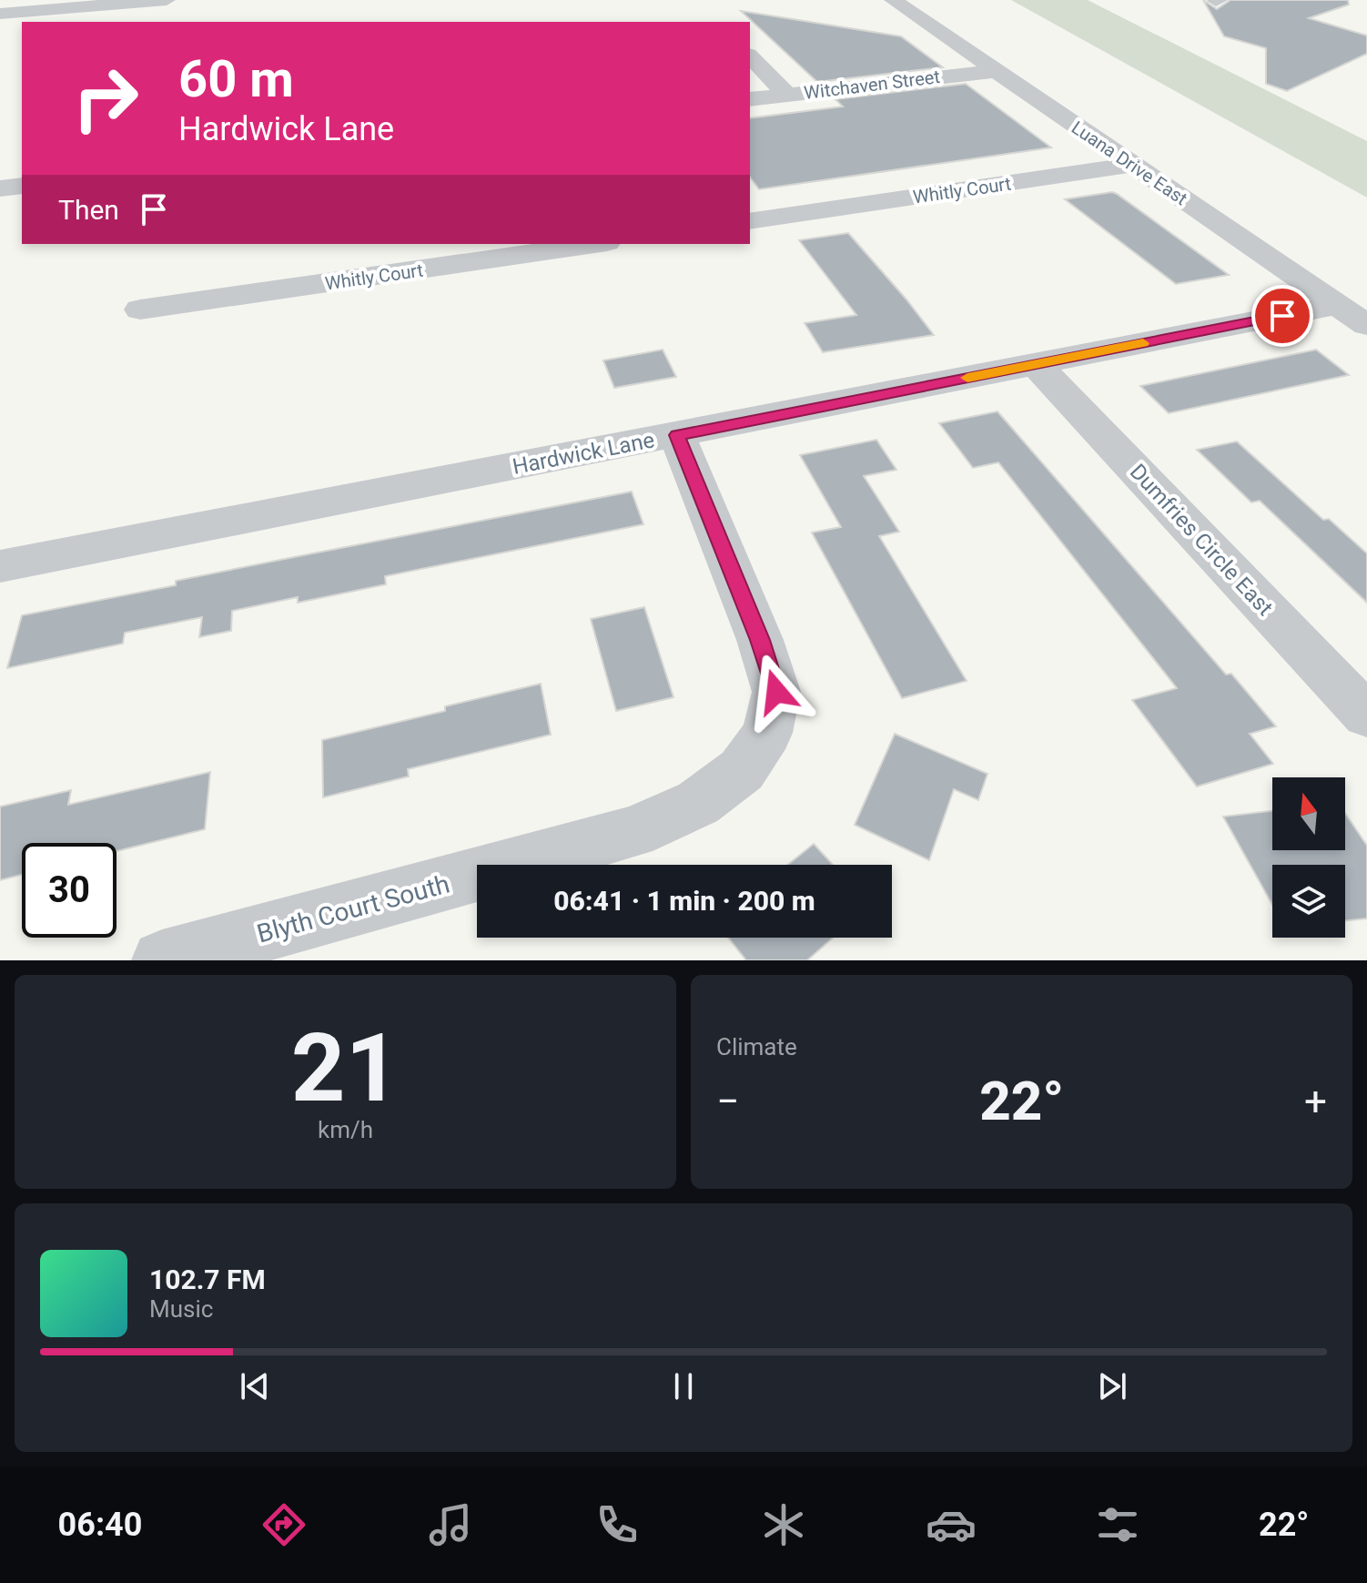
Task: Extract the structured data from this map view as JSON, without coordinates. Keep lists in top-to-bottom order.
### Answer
{
  "streets": {
    "street": [
      "Witchaven Street",
      "Luana Drive East",
      "Whitly Court",
      "Hardwick Lane",
      "Dumfries Circle East",
      "Blyth Court South"
    ]
  },
  "crossings": [
    ["Witchaven Street", "Luana Drive East"],
    ["Luana Drive East", "Whitly Court"],
    ["Luana Drive East", "Hardwick Lane"],
    ["Hardwick Lane", "Dumfries Circle East"],
    ["Hardwick Lane", "Blyth Court South"]
  ],
  "north": "top",
  "page": {
    "turn": ["60 m", "Hardwick Lane"],
    "then": "Then",
    "limit": "30",
    "trip": "06:41 · 1 min · 200 m",
    "tile": [
      ["21", "km/h"],
      "Climate"
    ],
    "heat": ["−", "22°", "+"],
    "song": ["102.7 FM", "Music"],
    "tabs": ["06:40", "22°"]
  }
}
